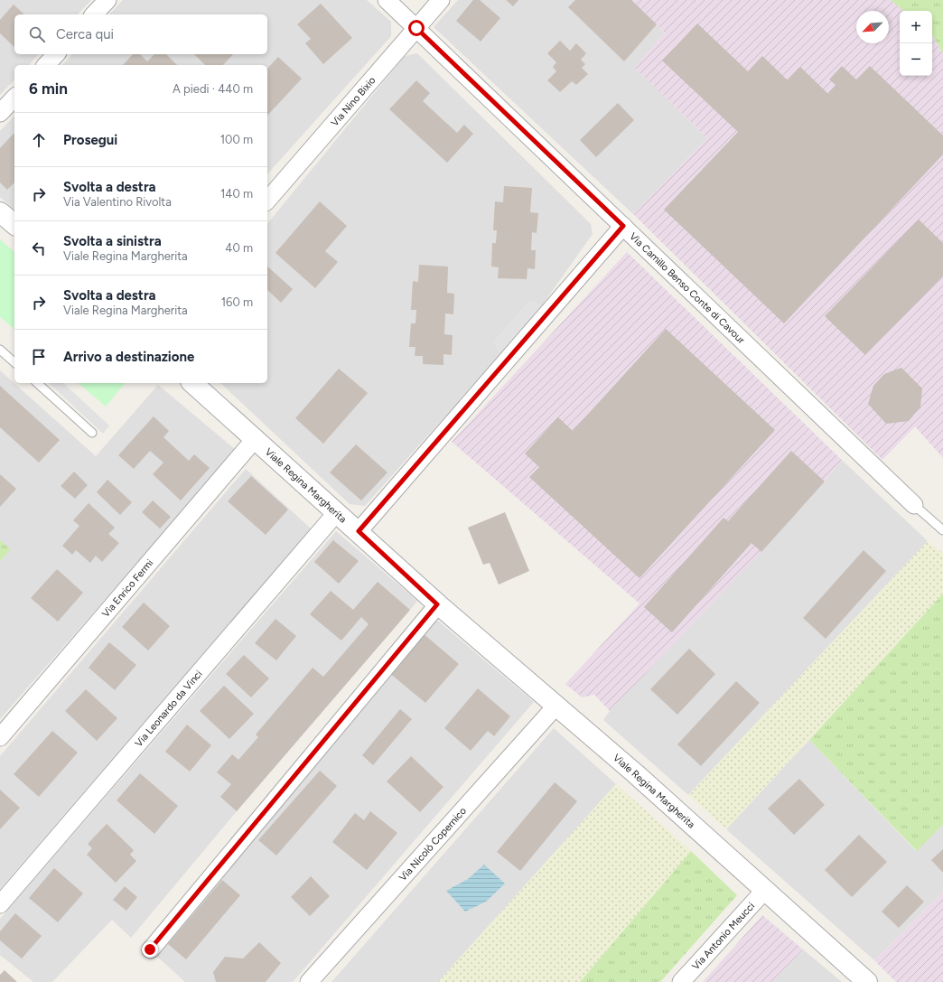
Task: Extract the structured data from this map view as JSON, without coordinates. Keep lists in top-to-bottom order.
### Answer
{
  "streets": {
    "street": [
      "Via Nino Bixio",
      "Via Camillo Benso Conte di Cavour",
      "Viale Regina Margherita",
      "Via Enrico Fermi",
      "Via Leonardo da Vinci",
      "Via Nicolò Copernico",
      "Via Antonio Meucci"
    ]
  },
  "crossings": [
    ["Via Nino Bixio", "Via Camillo Benso Conte di Cavour"],
    ["Viale Regina Margherita", "Via Enrico Fermi"],
    ["Viale Regina Margherita", "Via Leonardo da Vinci"],
    ["Viale Regina Margherita", "Via Nicolò Copernico"],
    ["Viale Regina Margherita", "Via Antonio Meucci"]
  ],
  "north": "bottom left",
  "page": {
    "map_buttons": ["+", "−"],
    "search": "Cerca qui",
    "heading": ["6 min", "A piedi · 440 m"],
    "list": [
      ["Prosegui", "100 m"],
      ["Svolta a destra", "Via Valentino Rivolta", "140 m"],
      ["Svolta a sinistra", "Viale Regina Margherita", "40 m"],
      ["Svolta a destra", "Viale Regina Margherita", "160 m"],
      "Arrivo a destinazione"
    ]
  }
}
